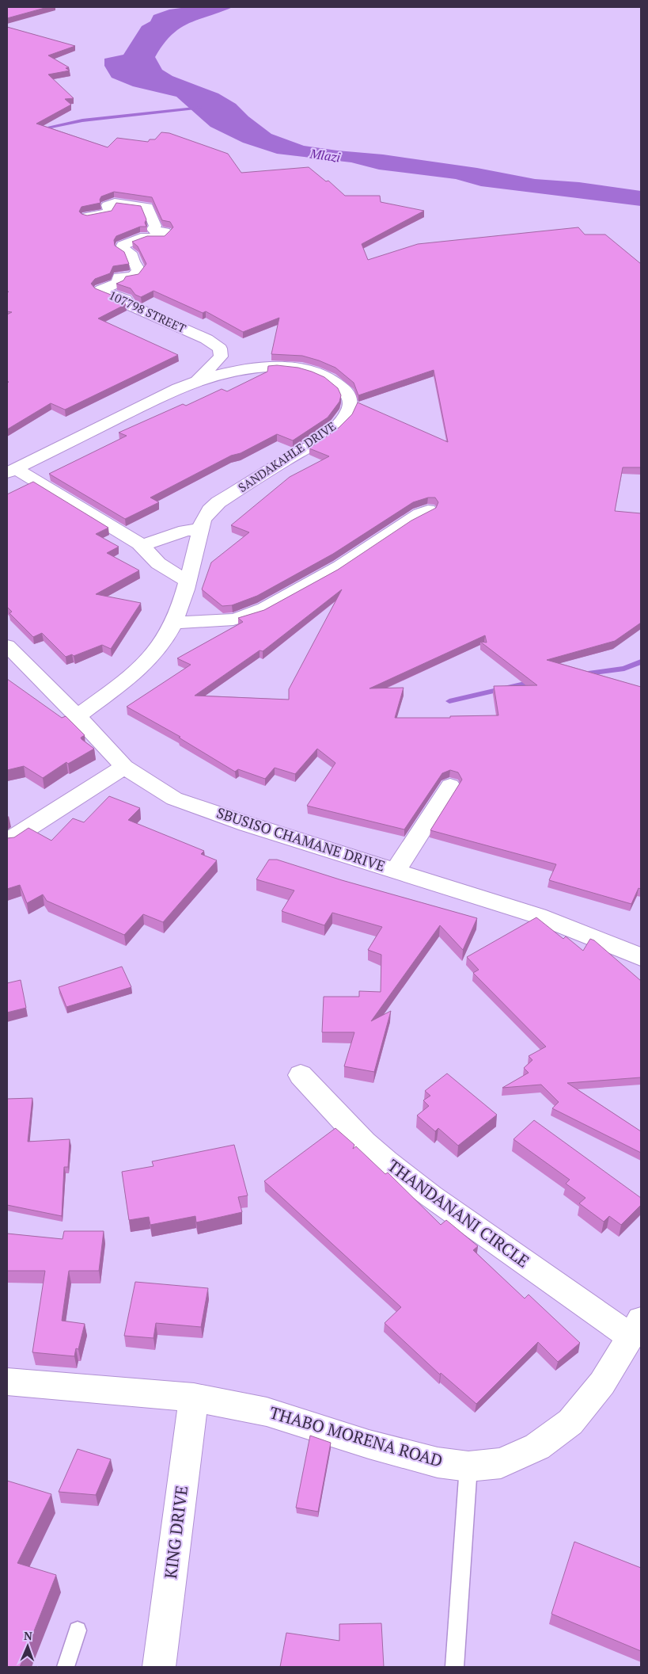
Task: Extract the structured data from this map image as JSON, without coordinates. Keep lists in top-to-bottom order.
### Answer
{
  "streets": {
    "street": [
      "107798 STREET",
      "SANDAKAHLE DRIVE",
      "SBUSISO CHAMANE DRIVE",
      "THANDANANI CIRCLE",
      "THABO MORENA ROAD",
      "KING DRIVE"
    ]
  },
  "crossings": [
    ["107798 STREET", "SANDAKAHLE DRIVE"],
    ["SANDAKAHLE DRIVE", "SBUSISO CHAMANE DRIVE"],
    ["THANDANANI CIRCLE", "THABO MORENA ROAD"],
    ["THABO MORENA ROAD", "KING DRIVE"]
  ],
  "water": ["Mlazi"],
  "north": "top"
}
